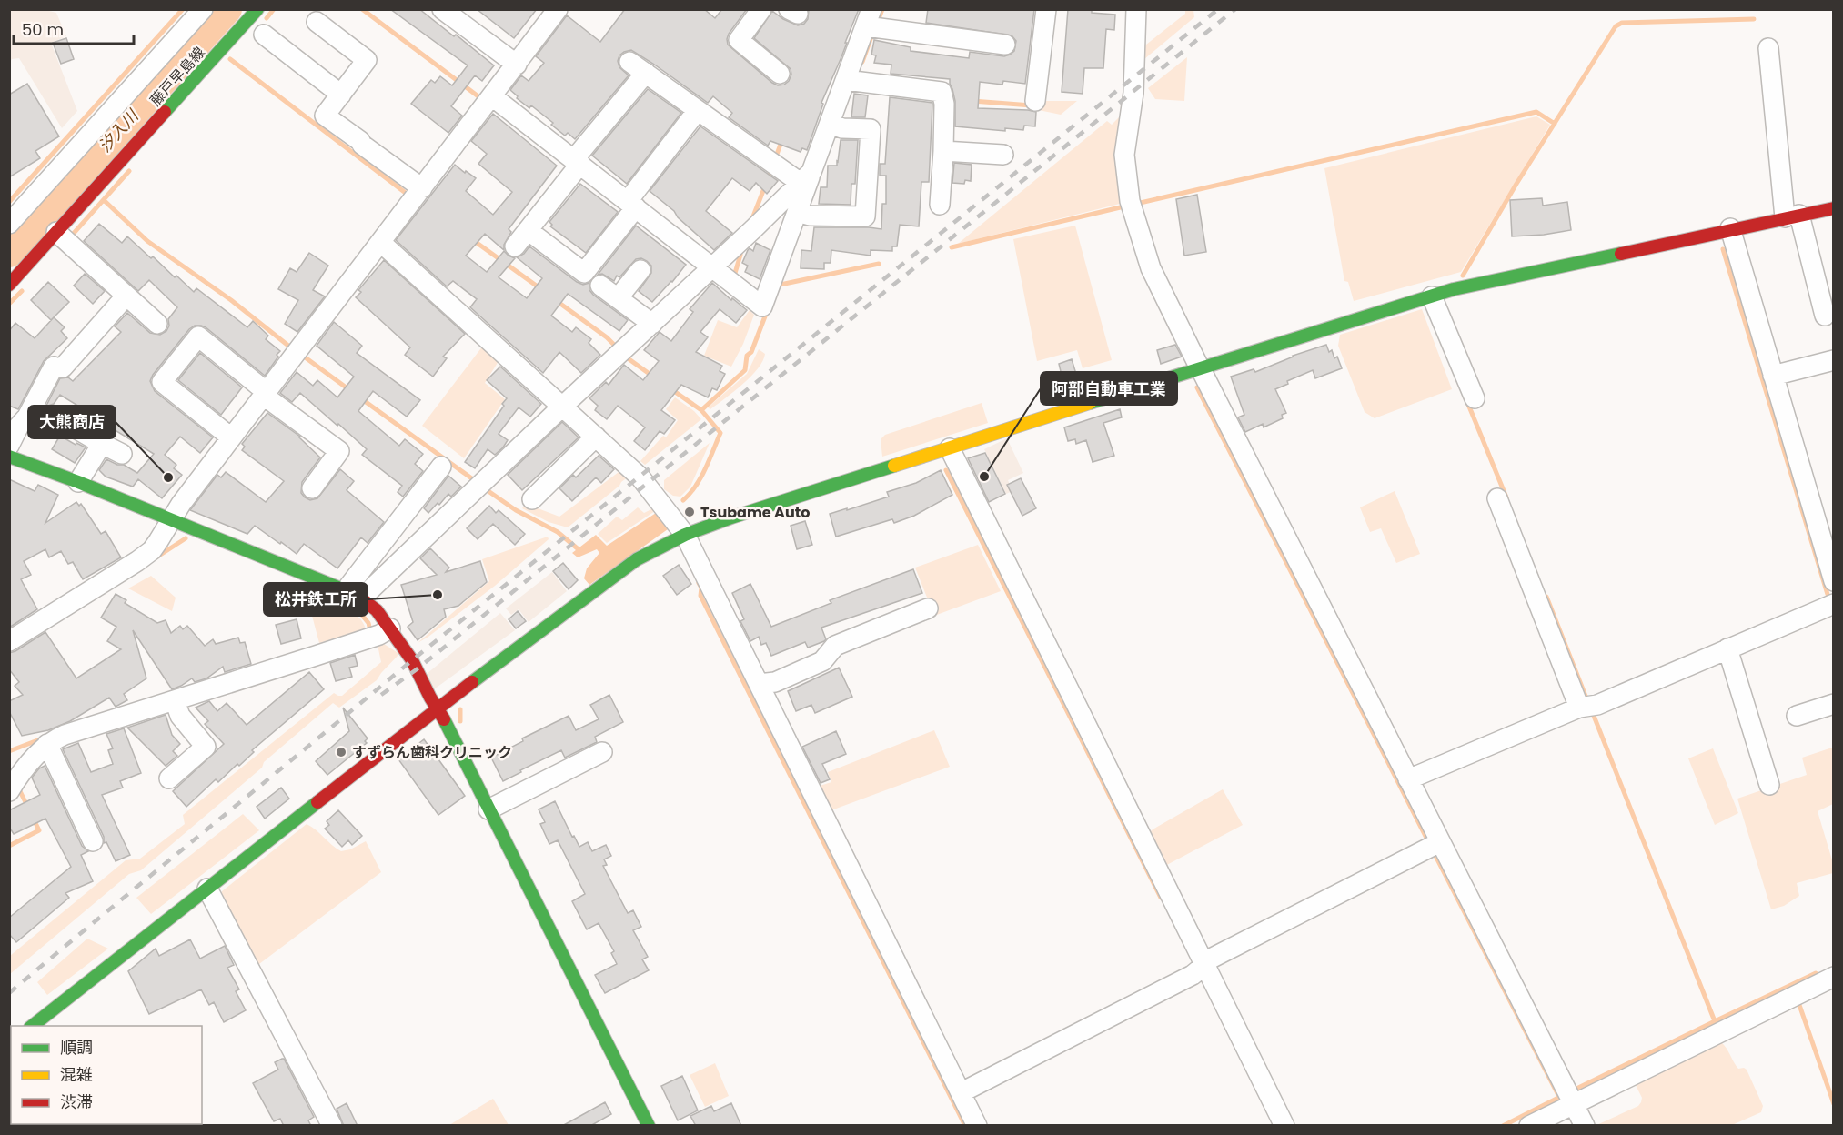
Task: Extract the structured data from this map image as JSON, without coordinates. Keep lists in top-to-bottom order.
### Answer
{
  "streets": {
    "street": ["藤戸早島線"]
  },
  "water": ["汐入川"],
  "places": [
    "阿部自動車工業",
    "大熊商店",
    "Tsubame Auto",
    "松井鉄工所",
    "すずらん歯科クリニック"
  ],
  "legend": ["順調", "混雑", "渋滞"],
  "scale_bar": "50 m"
}
